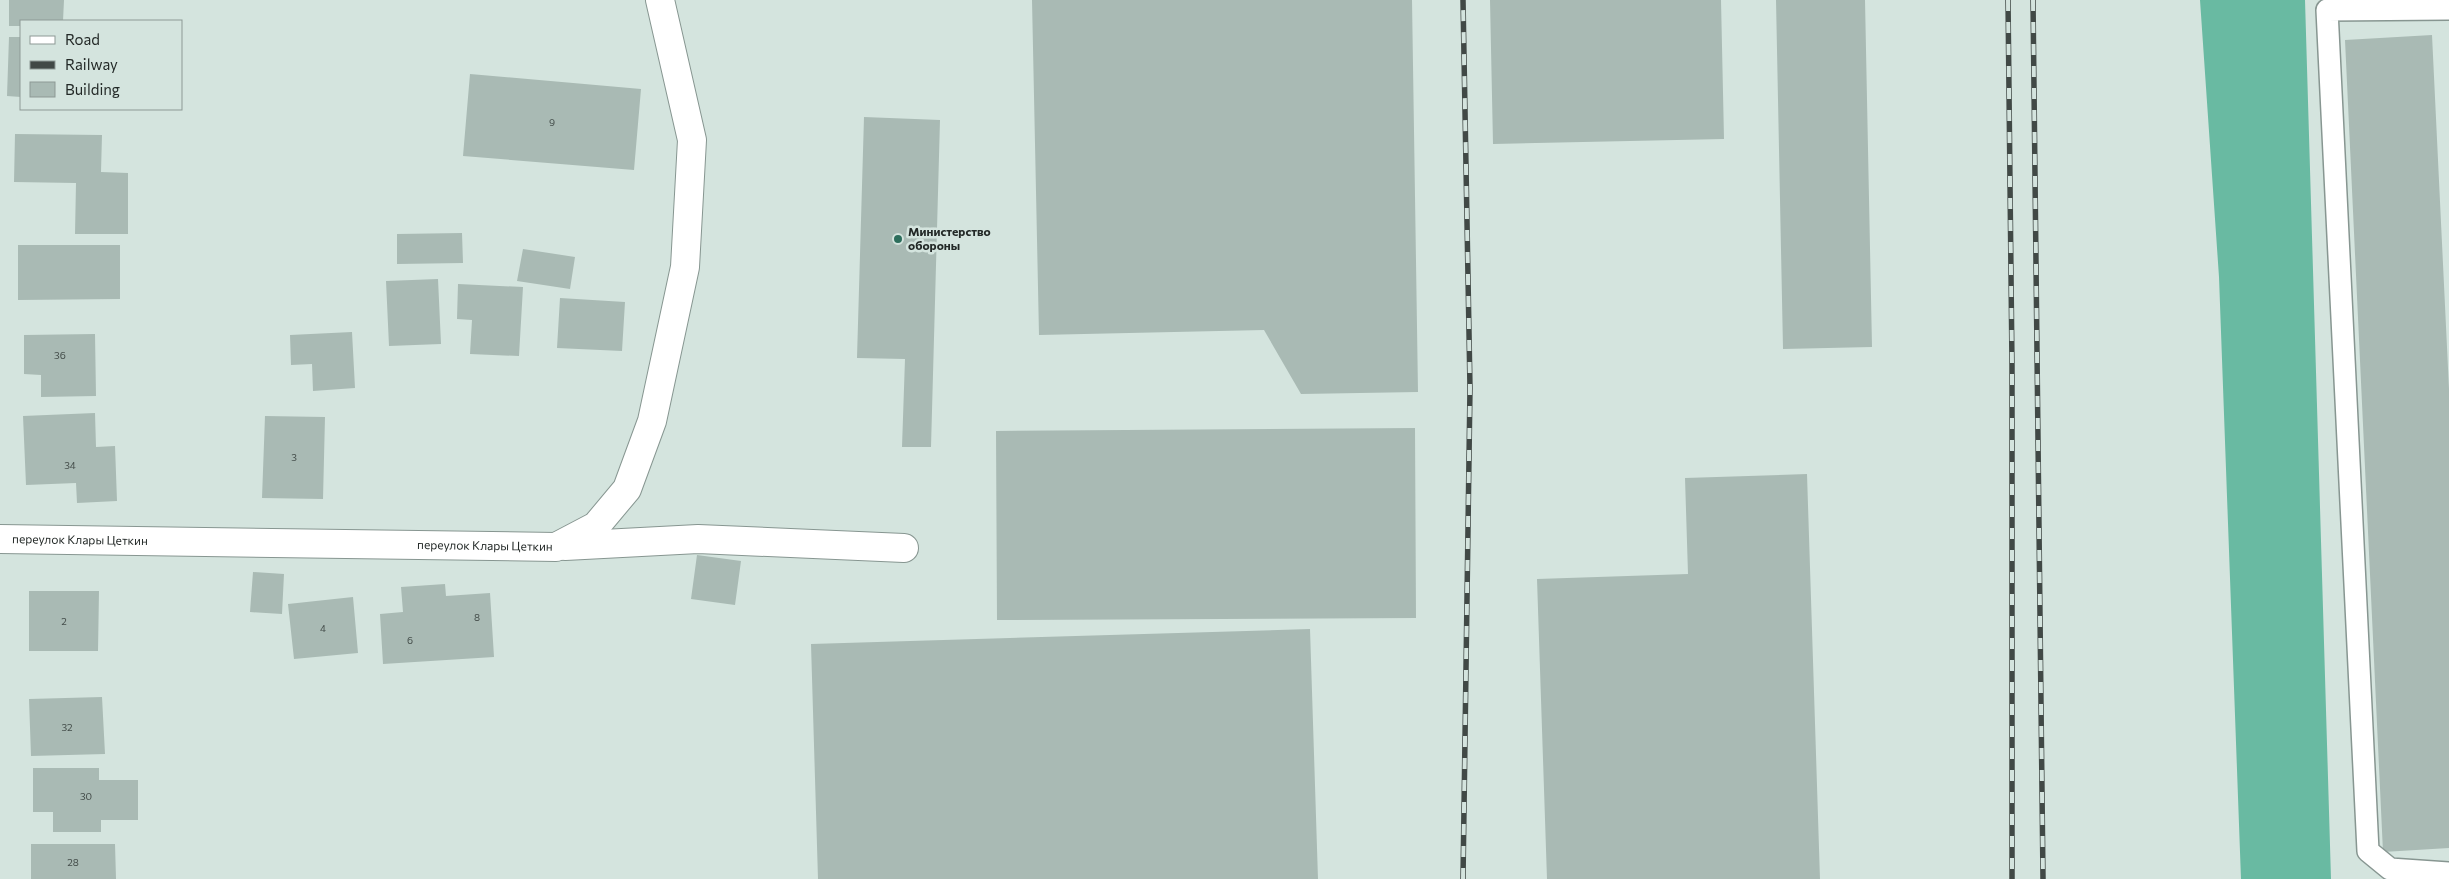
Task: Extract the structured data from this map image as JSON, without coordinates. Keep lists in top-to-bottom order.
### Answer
{
  "streets": {
    "street": ["переулок Клары Цеткин"]
  },
  "places": ["Министерство обороны"],
  "house_numbers": [
    "9",
    "36",
    "3",
    "34",
    "8",
    "2",
    "4",
    "6",
    "32",
    "30",
    "28"
  ],
  "legend": ["Road", "Railway", "Building"]
}
